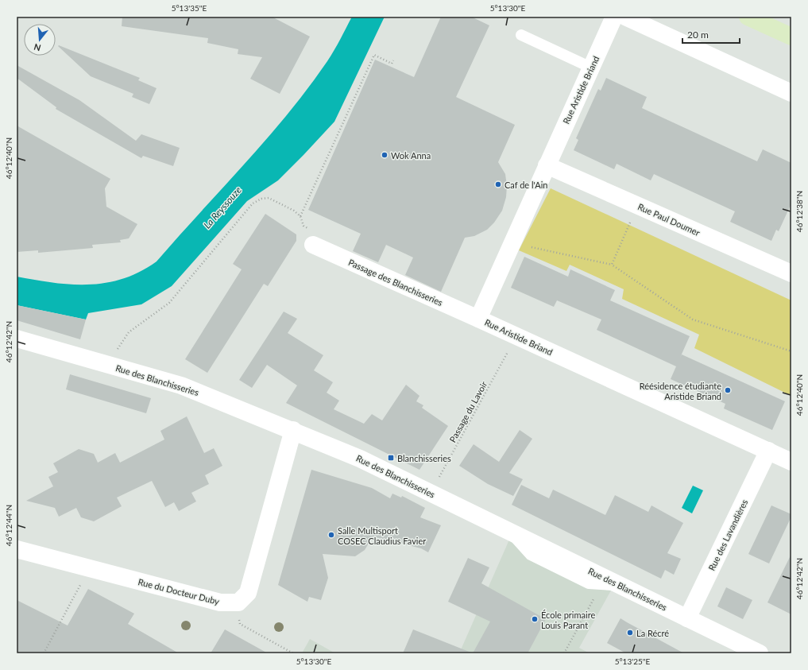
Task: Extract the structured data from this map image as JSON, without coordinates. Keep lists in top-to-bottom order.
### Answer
{
  "streets": {
    "street": [
      "Rue Aristide Briand",
      "Rue Paul Doumer",
      "Passage des Blanchisseries",
      "Rue des Blanchisseries",
      "Rue des Lavandières",
      "Rue du Docteur Duby"
    ],
    "path": ["Passage du Lavoir"]
  },
  "crossings": [
    ["Rue Aristide Briand", "Rue Paul Doumer"],
    ["Rue Aristide Briand", "Passage des Blanchisseries"],
    ["Rue Aristide Briand", "Passage du Lavoir"],
    ["Rue Aristide Briand", "Rue des Lavandières"],
    ["Rue des Blanchisseries", "Passage du Lavoir"],
    ["Rue des Blanchisseries", "Rue des Lavandières"]
  ],
  "water": ["La Reyssouze"],
  "places": {
    "other": [
      "Wok Anna",
      "Caf de l'Ain",
      "Réésidence étudiante Aristide Briand",
      "Salle Multisport COSEC Claudius Favier",
      "École primaire Louis Parant",
      "La Récré"
    ],
    "transit": ["Blanchisseries"]
  },
  "scale_bar": "20 m",
  "north": "bottom",
  "coordinates": [
    "5°13'35\"E",
    "5°13'30\"E",
    "46°12'40\"N",
    "46°12'38\"N",
    "46°12'42\"N",
    "46°12'44\"N",
    "5°13'25\"E"
  ]
}
